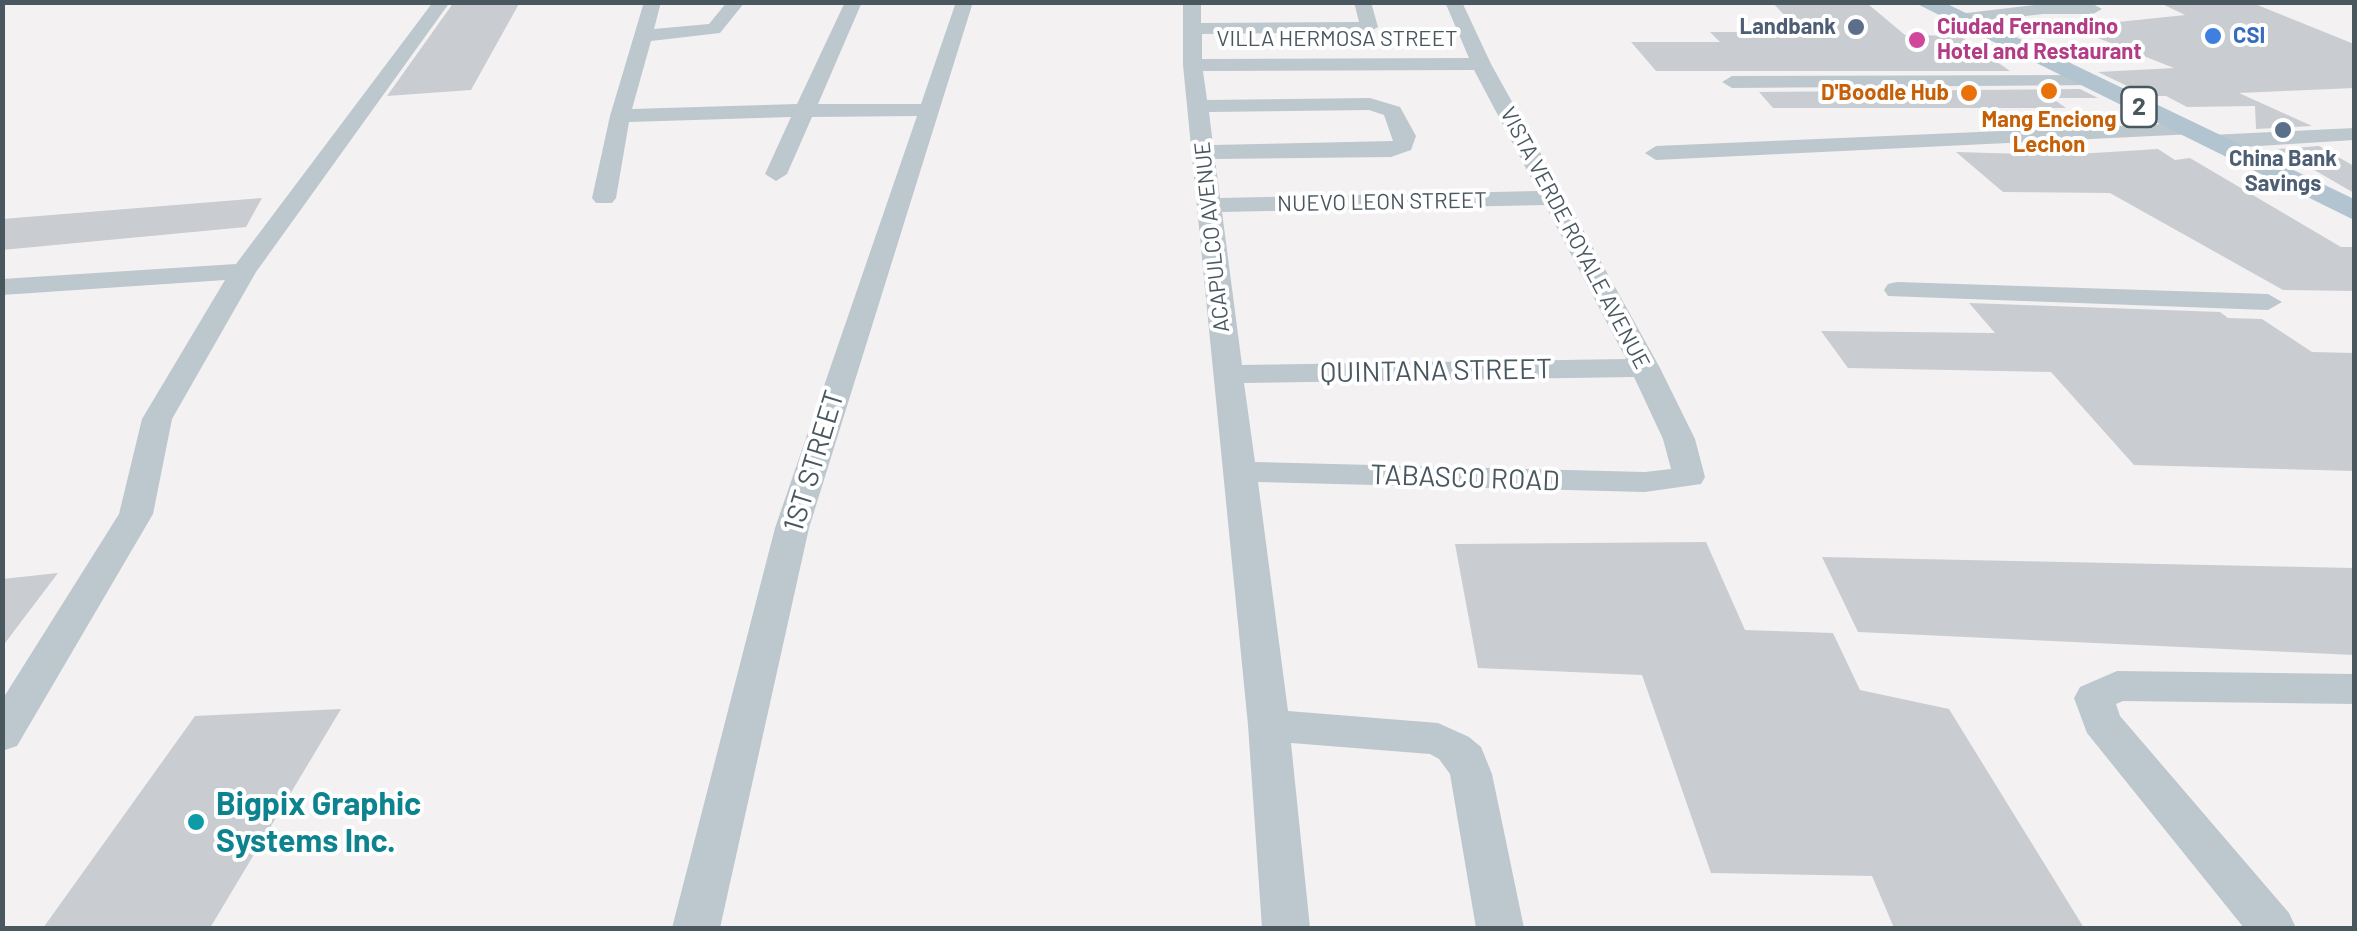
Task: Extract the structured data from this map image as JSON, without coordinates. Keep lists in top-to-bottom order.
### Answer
{
  "streets": {
    "main road": ["2"],
    "street": [
      "VILLA HERMOSA STREET",
      "NUEVO LEON STREET",
      "ACAPULCO AVENUE",
      "VISTA VERDE ROYALE AVENUE",
      "QUINTANA STREET",
      "1ST STREET",
      "TABASCO ROAD"
    ]
  },
  "crossings": [
    ["VILLA HERMOSA STREET", "ACAPULCO AVENUE"],
    ["VILLA HERMOSA STREET", "VISTA VERDE ROYALE AVENUE"],
    ["NUEVO LEON STREET", "ACAPULCO AVENUE"],
    ["NUEVO LEON STREET", "VISTA VERDE ROYALE AVENUE"],
    ["ACAPULCO AVENUE", "QUINTANA STREET"],
    ["ACAPULCO AVENUE", "TABASCO ROAD"],
    ["VISTA VERDE ROYALE AVENUE", "QUINTANA STREET"],
    ["VISTA VERDE ROYALE AVENUE", "TABASCO ROAD"]
  ],
  "places": [
    "Landbank",
    "CSI",
    "Ciudad Fernandino Hotel and Restaurant",
    "Mang Enciong Lechon",
    "D'Boodle Hub",
    "China Bank Savings",
    "Bigpix Graphic Systems Inc."
  ]
}
